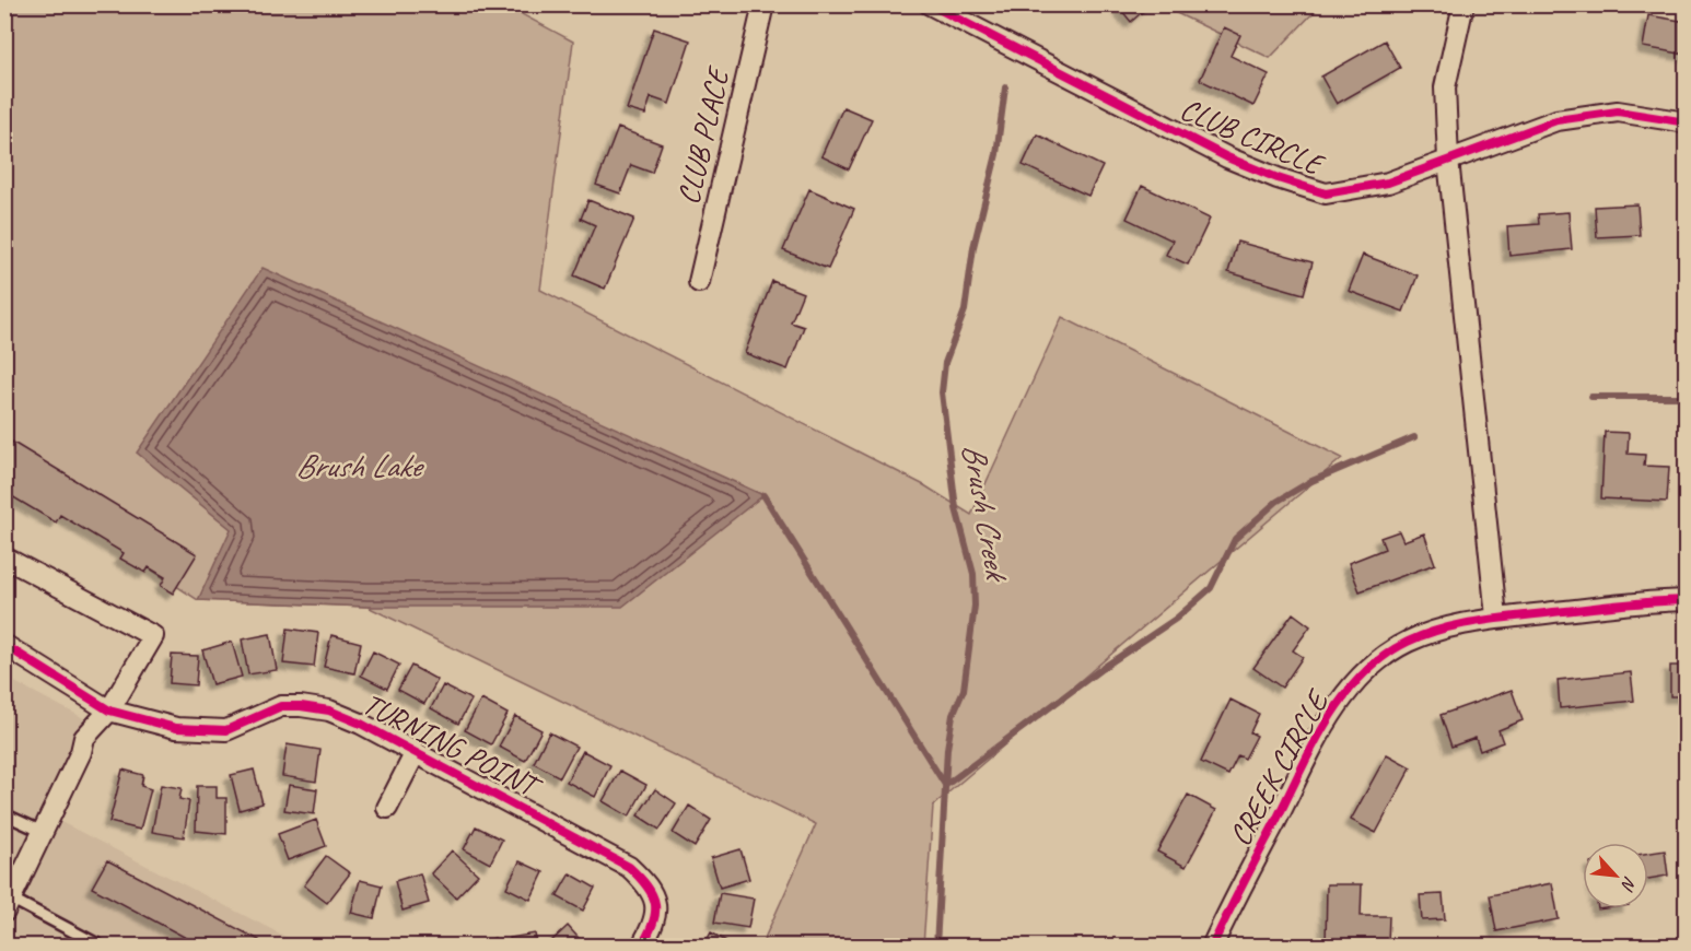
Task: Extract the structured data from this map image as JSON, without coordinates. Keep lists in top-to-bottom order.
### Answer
{
  "streets": {
    "street": [
      "CLUB CIRCLE",
      "CLUB PLACE",
      "TURNING POINT",
      "CREEK CIRCLE"
    ]
  },
  "water": ["Brush Lake", "Brush Creek"],
  "north": "bottom right"
}
